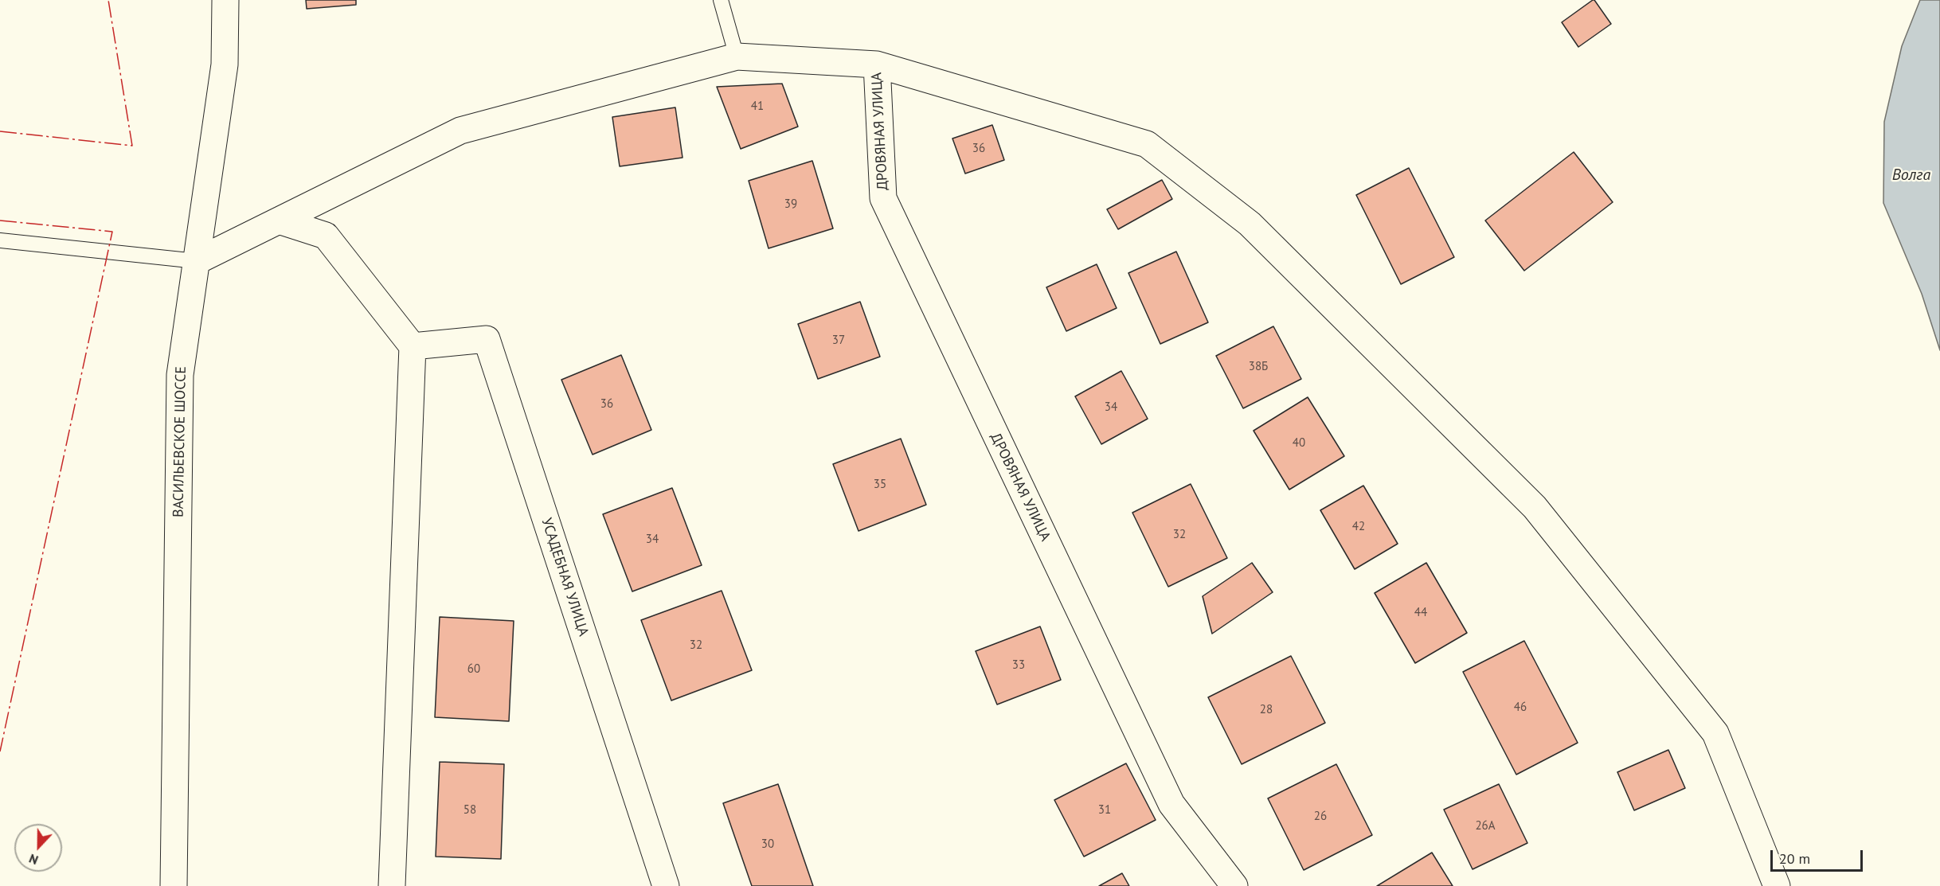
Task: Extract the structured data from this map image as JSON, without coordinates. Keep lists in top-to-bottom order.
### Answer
{
  "streets": {
    "street": ["ДРОВЯНАЯ УЛИЦА", "ВАСИЛЬЕВСКОЕ ШОССЕ", "УСАДЕБНАЯ УЛИЦА"]
  },
  "water": ["Волга"],
  "house_numbers": [
    "41",
    "36",
    "39",
    "37",
    "38Б",
    "36",
    "34",
    "40",
    "35",
    "42",
    "32",
    "34",
    "44",
    "32",
    "33",
    "60",
    "46",
    "28",
    "58",
    "31",
    "26",
    "26А",
    "30"
  ],
  "scale_bar": "20 m",
  "north": "bottom"
}
